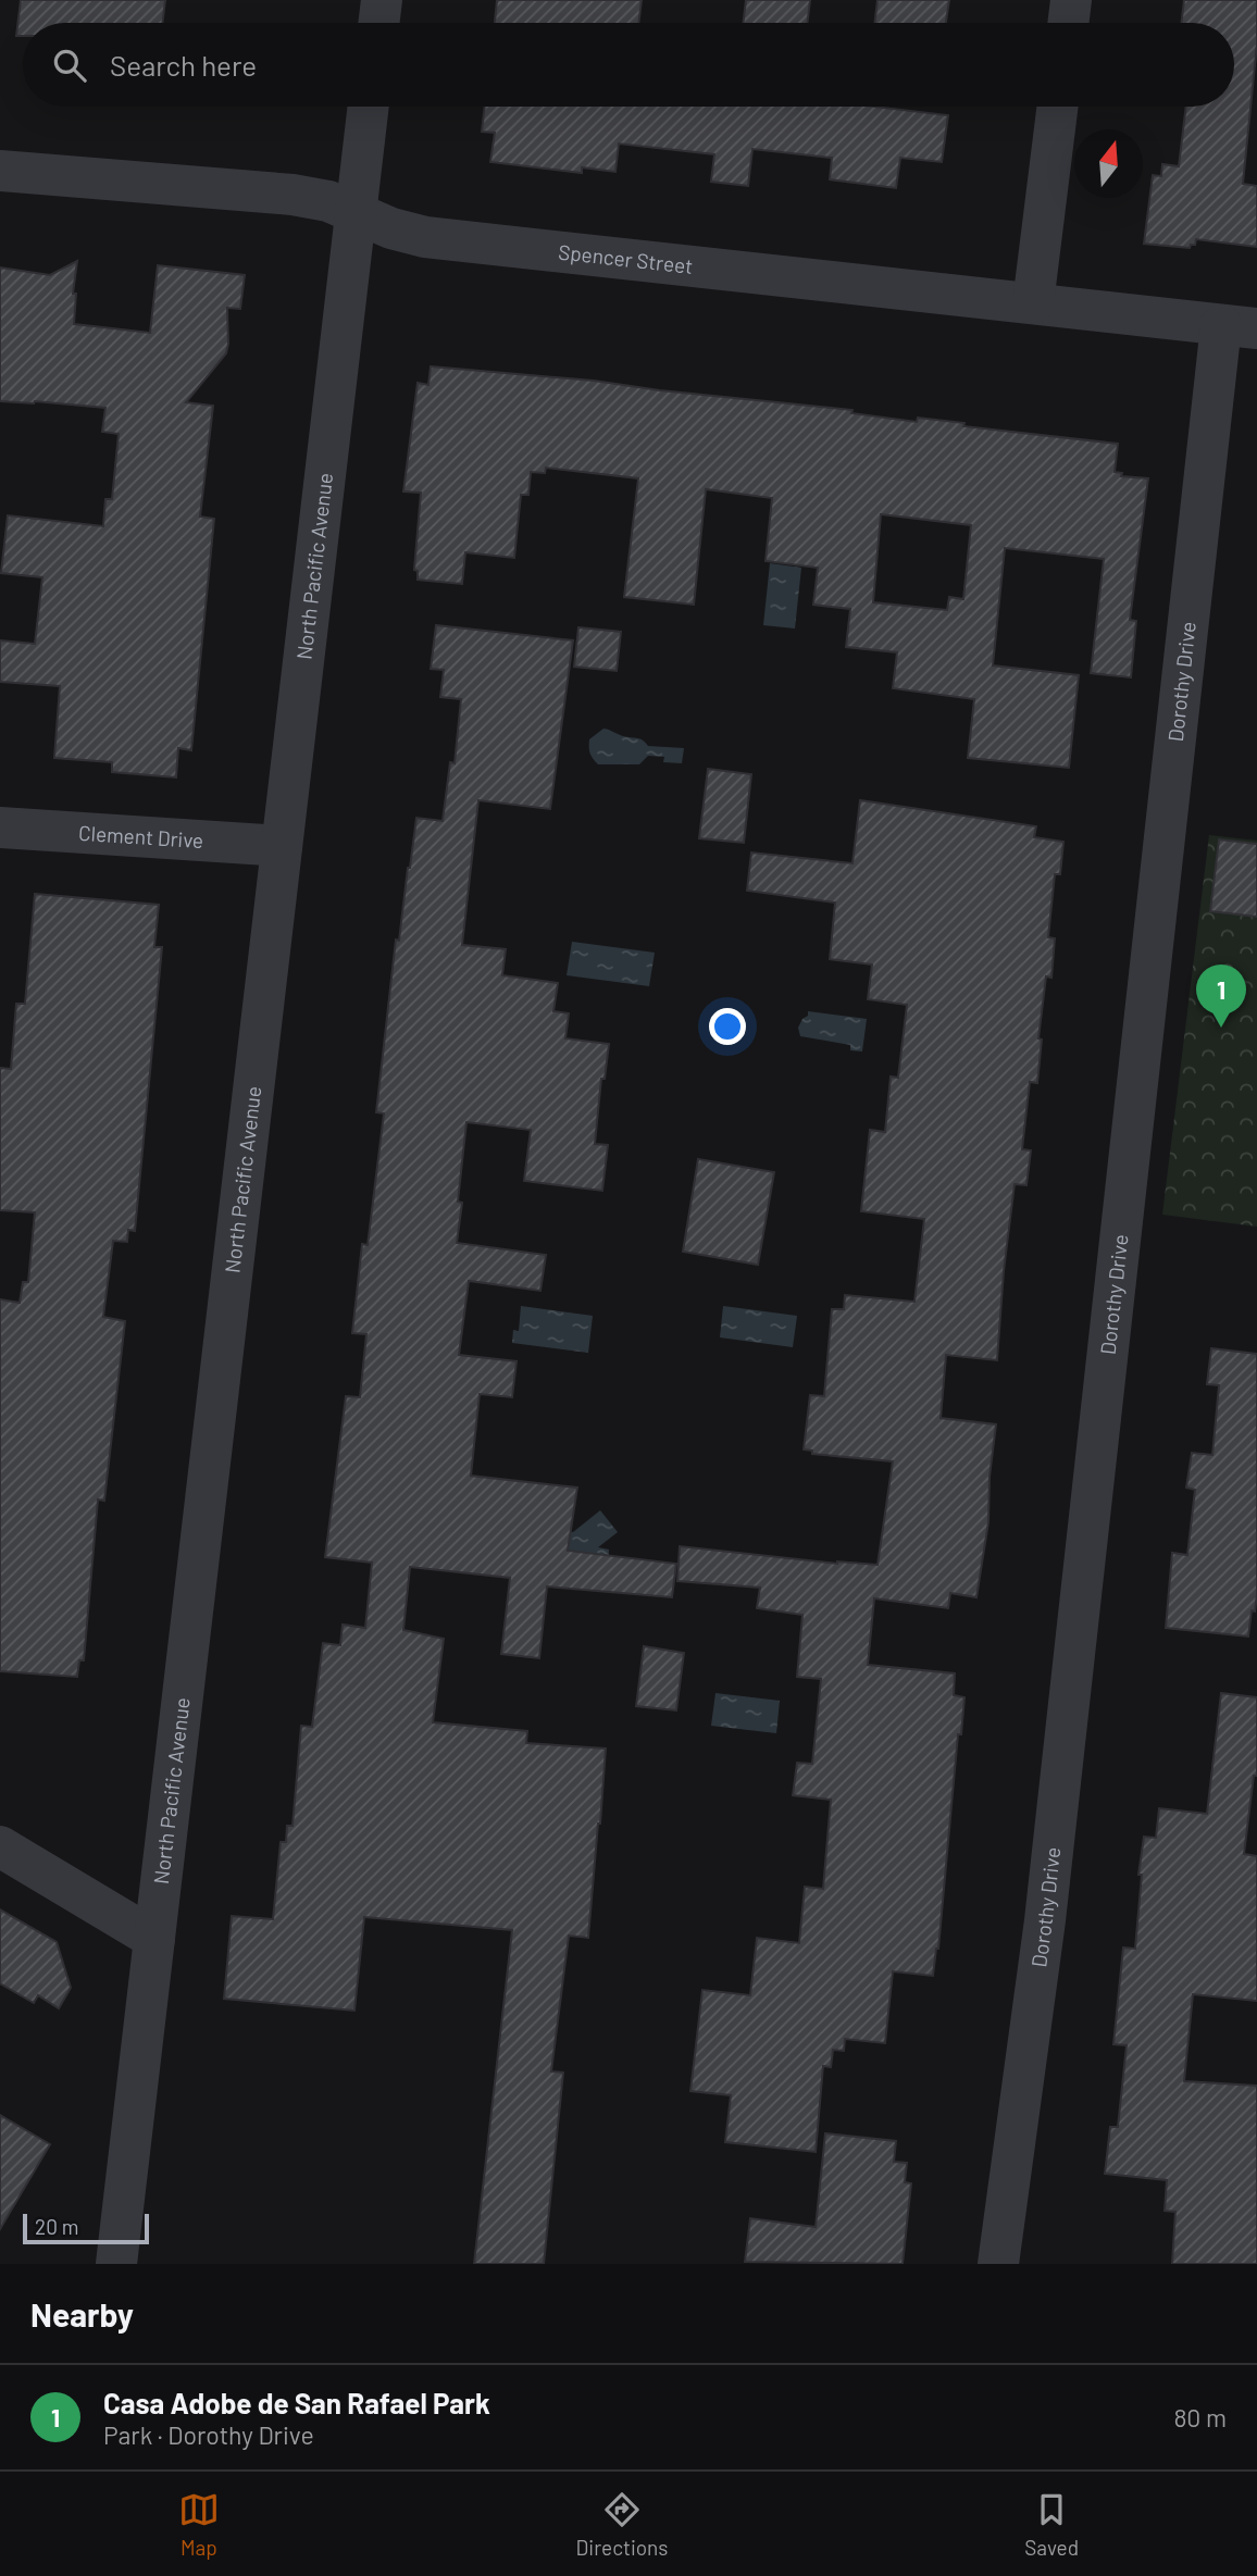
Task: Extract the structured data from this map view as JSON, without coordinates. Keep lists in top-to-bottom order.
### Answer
{
  "streets": {
    "street": [
      "Spencer Street",
      "North Pacific Avenue",
      "Dorothy Drive",
      "Clement Drive"
    ]
  },
  "crossings": [
    ["Spencer Street", "North Pacific Avenue"],
    ["Spencer Street", "Dorothy Drive"],
    ["North Pacific Avenue", "Clement Drive"]
  ],
  "scale_bar": "20 m",
  "north": "top",
  "page": {
    "search": "Search here",
    "pins": "1",
    "scale": "20 m",
    "heading": "Nearby",
    "list": [
      {
        "mark": "1",
        "name": "Casa Adobe de San Rafael Park",
        "note": "Park · Dorothy Drive",
        "value": "80 m"
      }
    ],
    "nav": ["Map", "Directions", "Saved"]
  }
}
